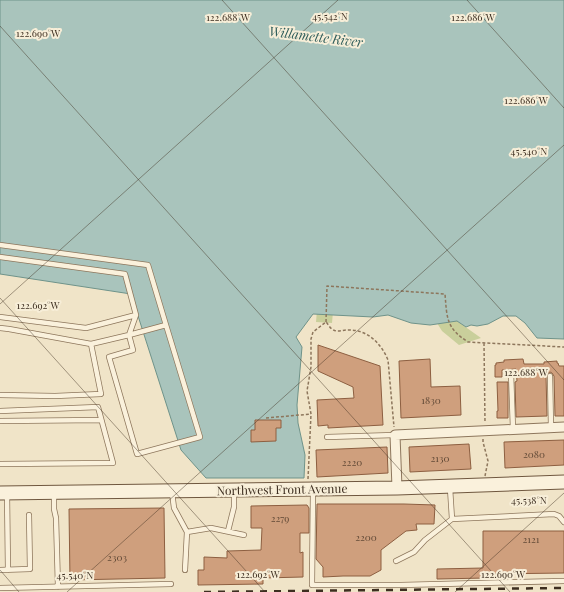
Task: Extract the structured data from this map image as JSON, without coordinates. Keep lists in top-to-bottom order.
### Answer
{
  "streets": {
    "main road": ["Northwest Front Avenue"]
  },
  "water": ["Willamette River"],
  "house_numbers": [
    "1830",
    "2080",
    "2130",
    "2220",
    "2279",
    "2200",
    "2121",
    "2303"
  ],
  "coordinates": [
    "45.542°N",
    "122.686°W",
    "122.688°W",
    "122.690°W",
    "45.540°N",
    "122.692°W",
    "45.538°N"
  ]
}
